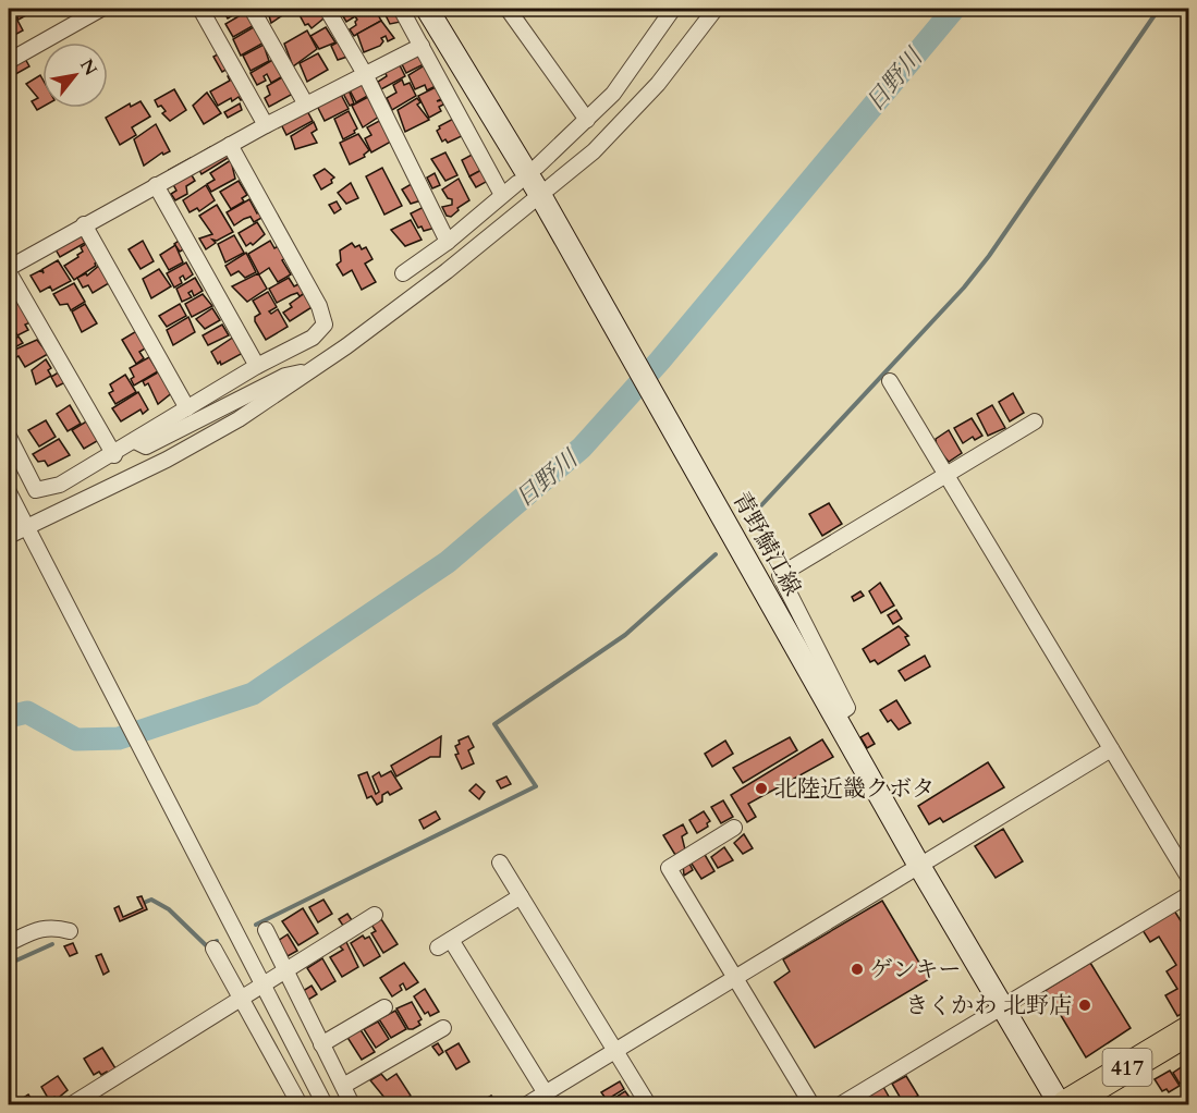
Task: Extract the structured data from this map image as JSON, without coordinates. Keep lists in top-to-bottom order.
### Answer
{
  "streets": {
    "highway": ["417"],
    "main road": ["青野鯖江線"]
  },
  "water": ["日野川"],
  "places": ["北陸近畿クボタ", "ゲンキー", "きくかわ 北野店"],
  "north": "top right"
}
